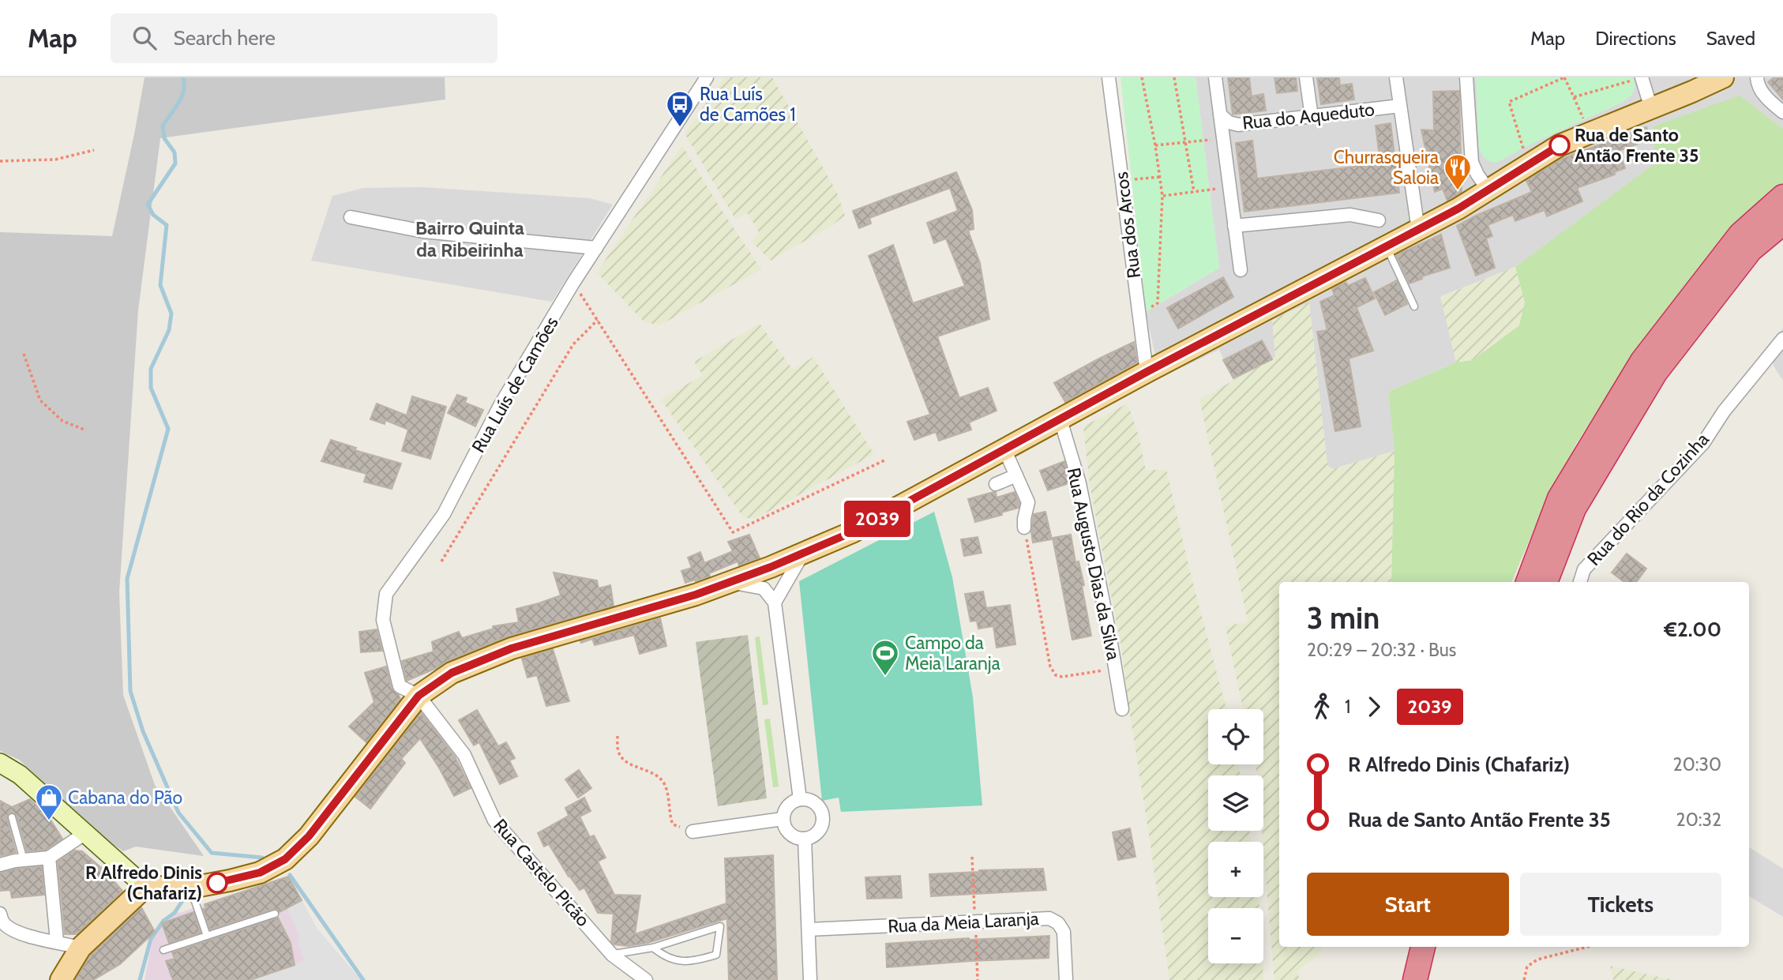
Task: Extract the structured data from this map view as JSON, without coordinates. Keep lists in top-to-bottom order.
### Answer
{
  "streets": {
    "street": [
      "Rua do Aqueduto",
      "Rua dos Arcos",
      "Rua Luís de Camões",
      "Rua do Rio da Cozinha",
      "Rua Augusto Dias da Silva",
      "Rua Castelo Picão",
      "Rua da Meia Laranja"
    ]
  },
  "crossings": [
    ["Rua Luís de Camões", "Rua Castelo Picão"]
  ],
  "districts": ["Bairro Quinta da Ribeirinha"],
  "places": {
    "bus stop": ["Rua Luís de Camões 1"],
    "other": ["Rua de Santo Antão Frente 35", "R Alfredo Dinis (Chafariz)"],
    "restaurant": ["Churrasqueira Saloia"],
    "sports": ["Campo da Meia Laranja"],
    "shop": ["Cabana do Pão"]
  },
  "lines": ["bus line 2039"],
  "page": {
    "header": "Map",
    "search": "Search here",
    "nav": ["Map", "Directions", "Saved"],
    "on_map": "2039",
    "heading": ["3 min", "20:29 – 20:32 · Bus", "€2.00"],
    "legs": ["1", "2039"],
    "map_buttons": ["+", "−"],
    "list": [
      {
        "name": "R Alfredo Dinis (Chafariz)",
        "value": "20:30"
      },
      {
        "name": "Rua de Santo Antão Frente 35",
        "value": "20:32"
      }
    ],
    "buttons": ["Start", "Tickets"]
  }
}
